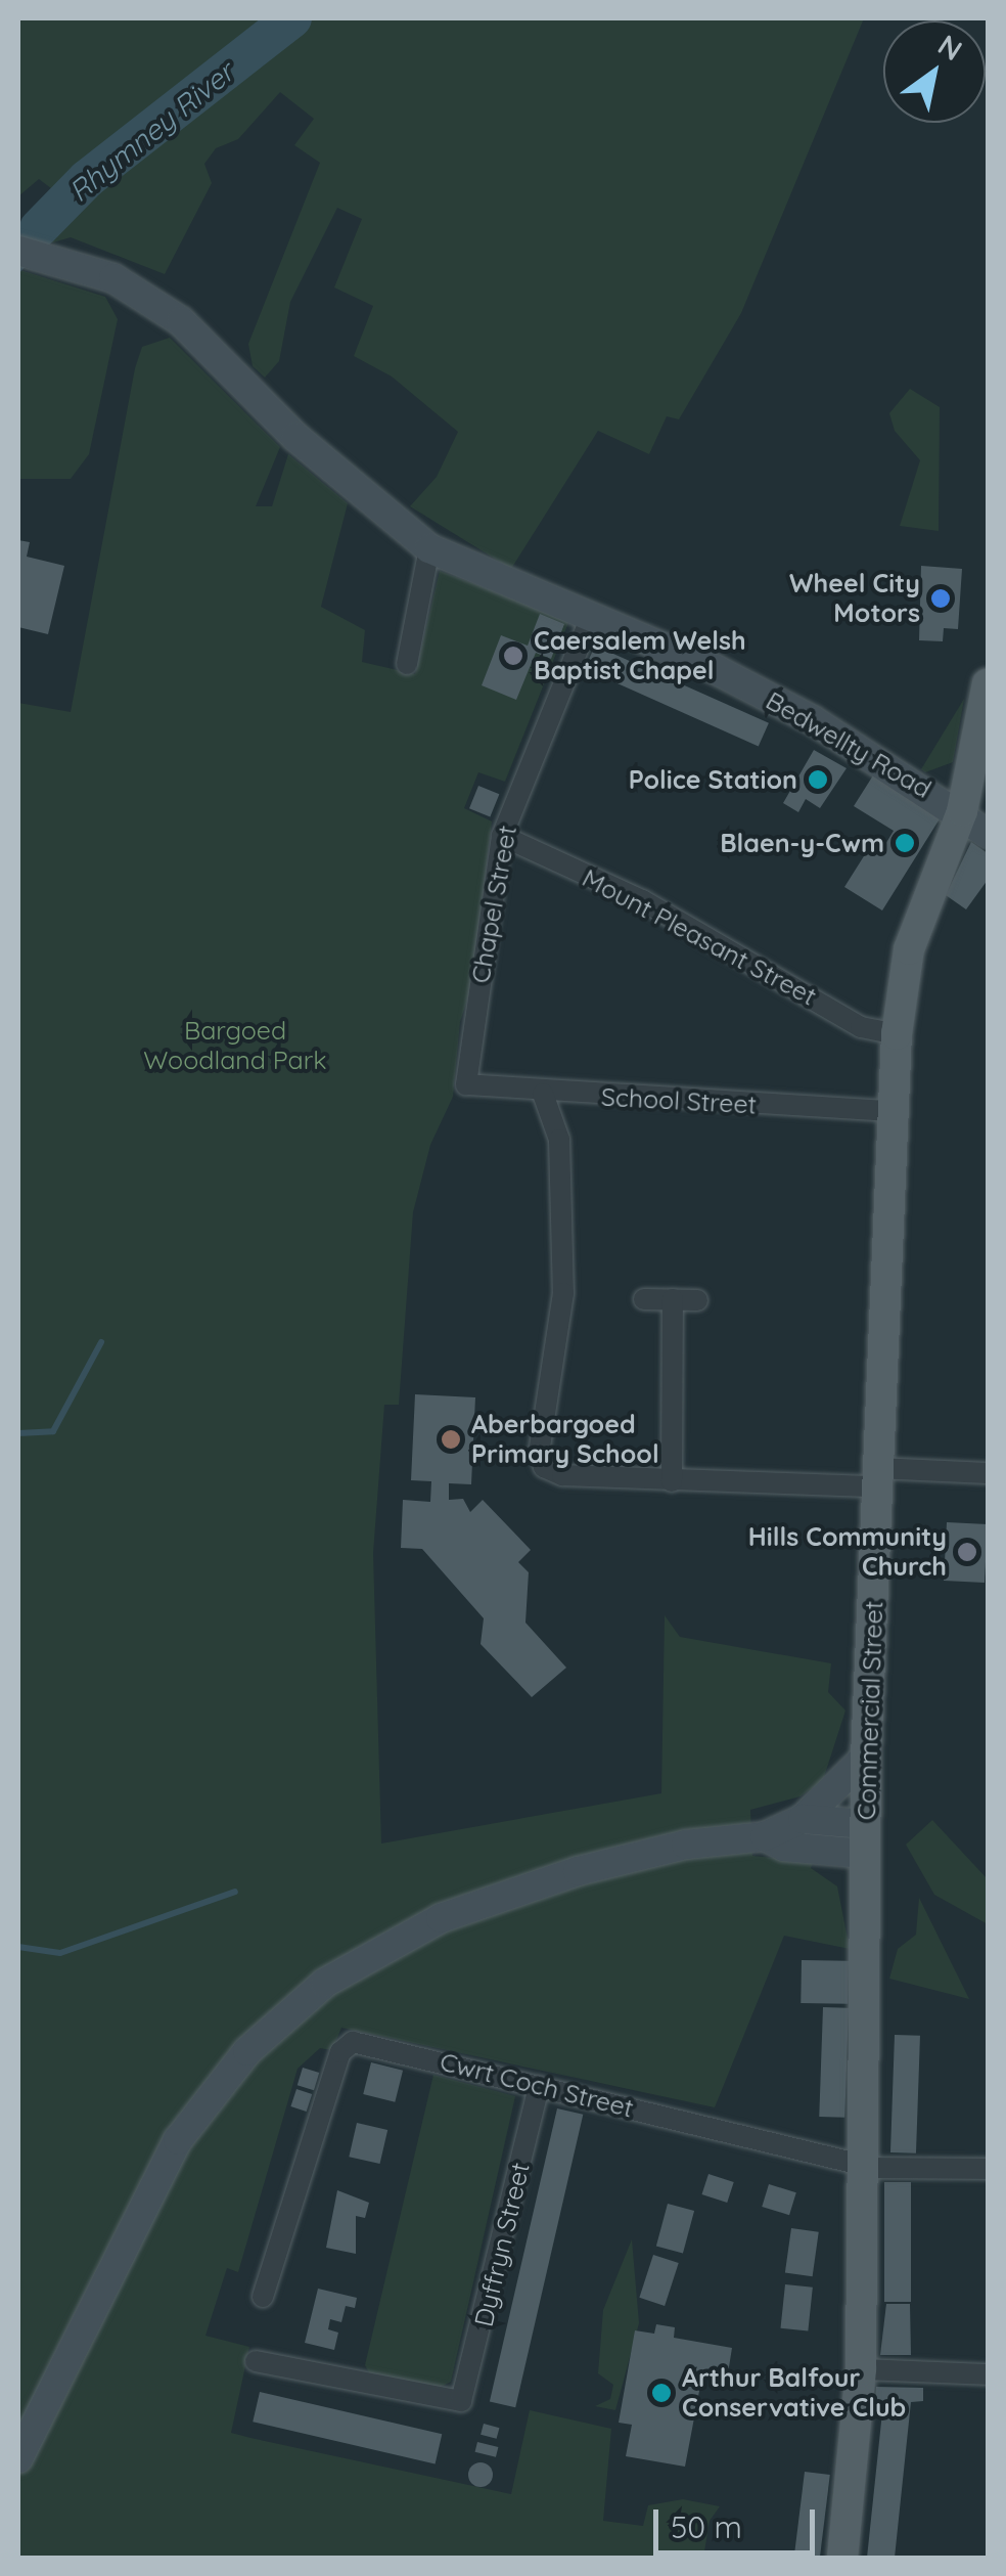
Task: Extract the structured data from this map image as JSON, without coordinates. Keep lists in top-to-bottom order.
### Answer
{
  "streets": {
    "main road": ["Commercial Street"],
    "street": [
      "Bedwellty Road",
      "Chapel Street",
      "Mount Pleasant Street",
      "School Street",
      "Cwrt Coch Street",
      "Dyffryn Street"
    ]
  },
  "crossings": [
    ["Bedwellty Road", "Chapel Street"],
    ["Bedwellty Road", "Commercial Street"],
    ["Chapel Street", "Mount Pleasant Street"],
    ["Chapel Street", "School Street"],
    ["Mount Pleasant Street", "Commercial Street"],
    ["School Street", "Commercial Street"],
    ["Commercial Street", "Cwrt Coch Street"],
    ["Cwrt Coch Street", "Dyffryn Street"]
  ],
  "water": ["Rhymney River"],
  "parks": ["Bargoed Woodland Park"],
  "places": [
    "Wheel City Motors",
    "Caersalem Welsh Baptist Chapel",
    "Police Station",
    "Blaen-y-Cwm",
    "Aberbargoed Primary School",
    "Hills Community Church",
    "Arthur Balfour Conservative Club"
  ],
  "scale_bar": "50 m",
  "north": "top right"
}
